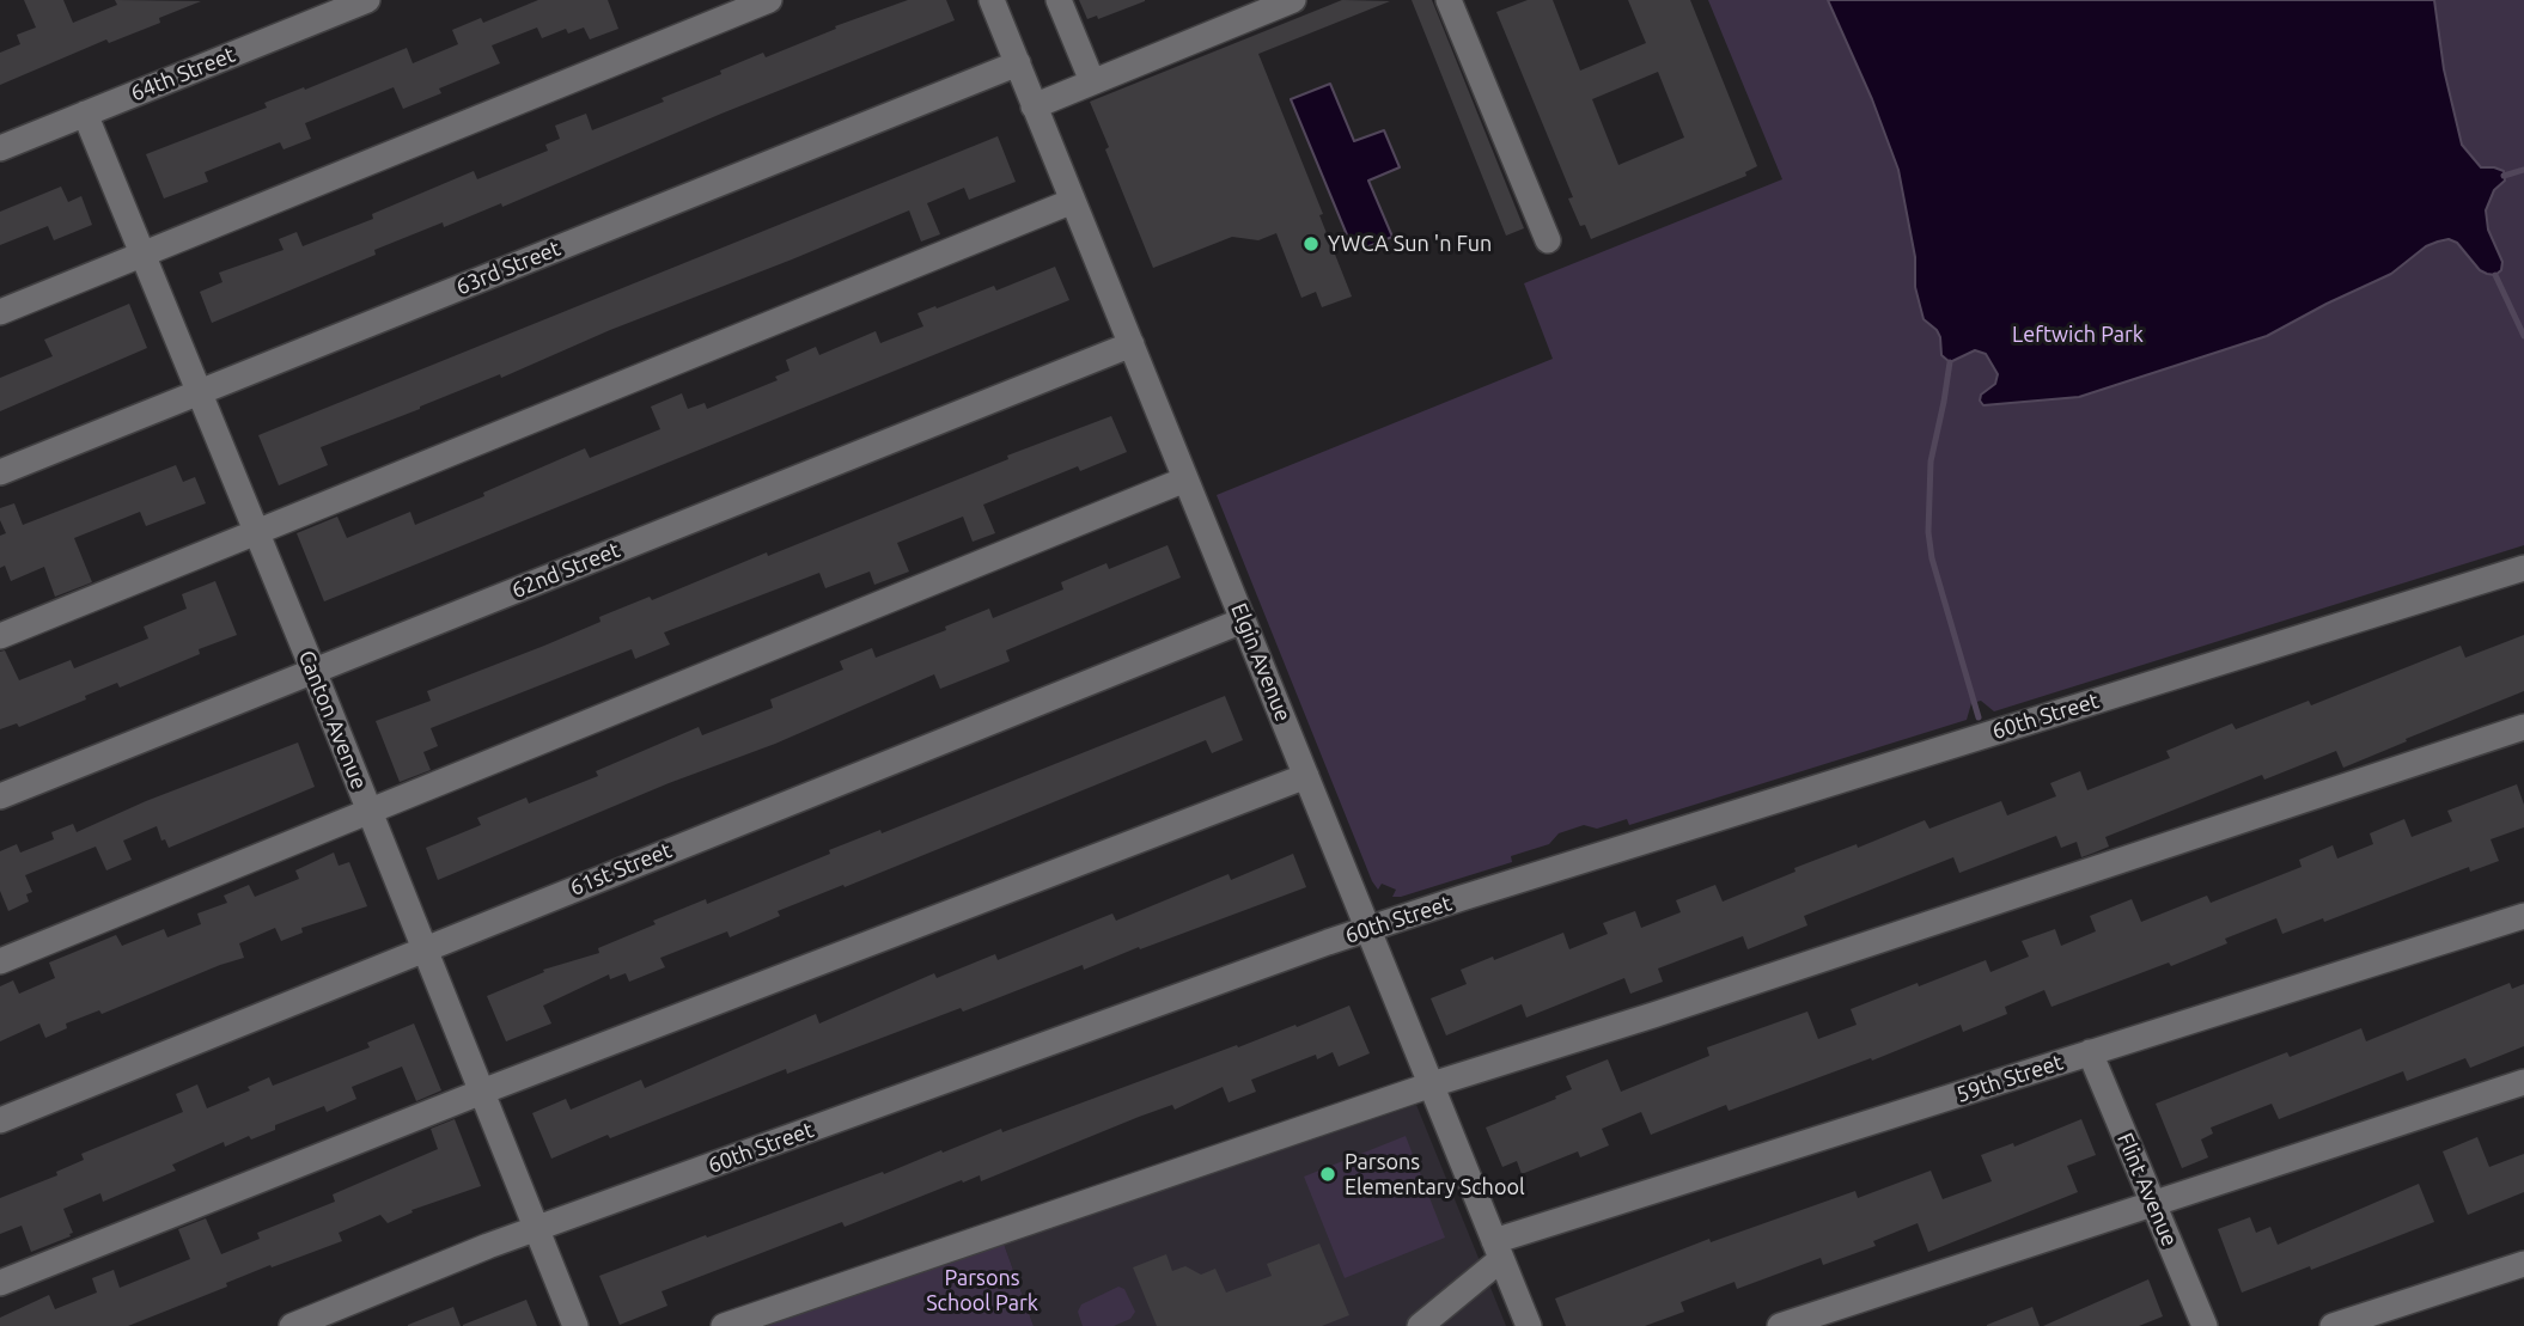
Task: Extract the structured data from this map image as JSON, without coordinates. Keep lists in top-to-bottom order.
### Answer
{
  "streets": {
    "street": [
      "64th Street",
      "63rd Street",
      "62nd Street",
      "Elgin Avenue",
      "60th Street",
      "Canton Avenue",
      "61st Street",
      "59th Street",
      "Flint Avenue"
    ]
  },
  "crossings": [
    ["64th Street", "Canton Avenue"],
    ["63rd Street", "Elgin Avenue"],
    ["63rd Street", "Canton Avenue"],
    ["62nd Street", "Elgin Avenue"],
    ["62nd Street", "Canton Avenue"],
    ["Elgin Avenue", "60th Street"],
    ["Elgin Avenue", "61st Street"],
    ["Elgin Avenue", "59th Street"],
    ["60th Street", "Canton Avenue"],
    ["Canton Avenue", "61st Street"],
    ["59th Street", "Flint Avenue"]
  ],
  "parks": ["Leftwich Park", "Parsons School Park"],
  "places": ["YWCA Sun 'n Fun", "Parsons Elementary School"]
}
